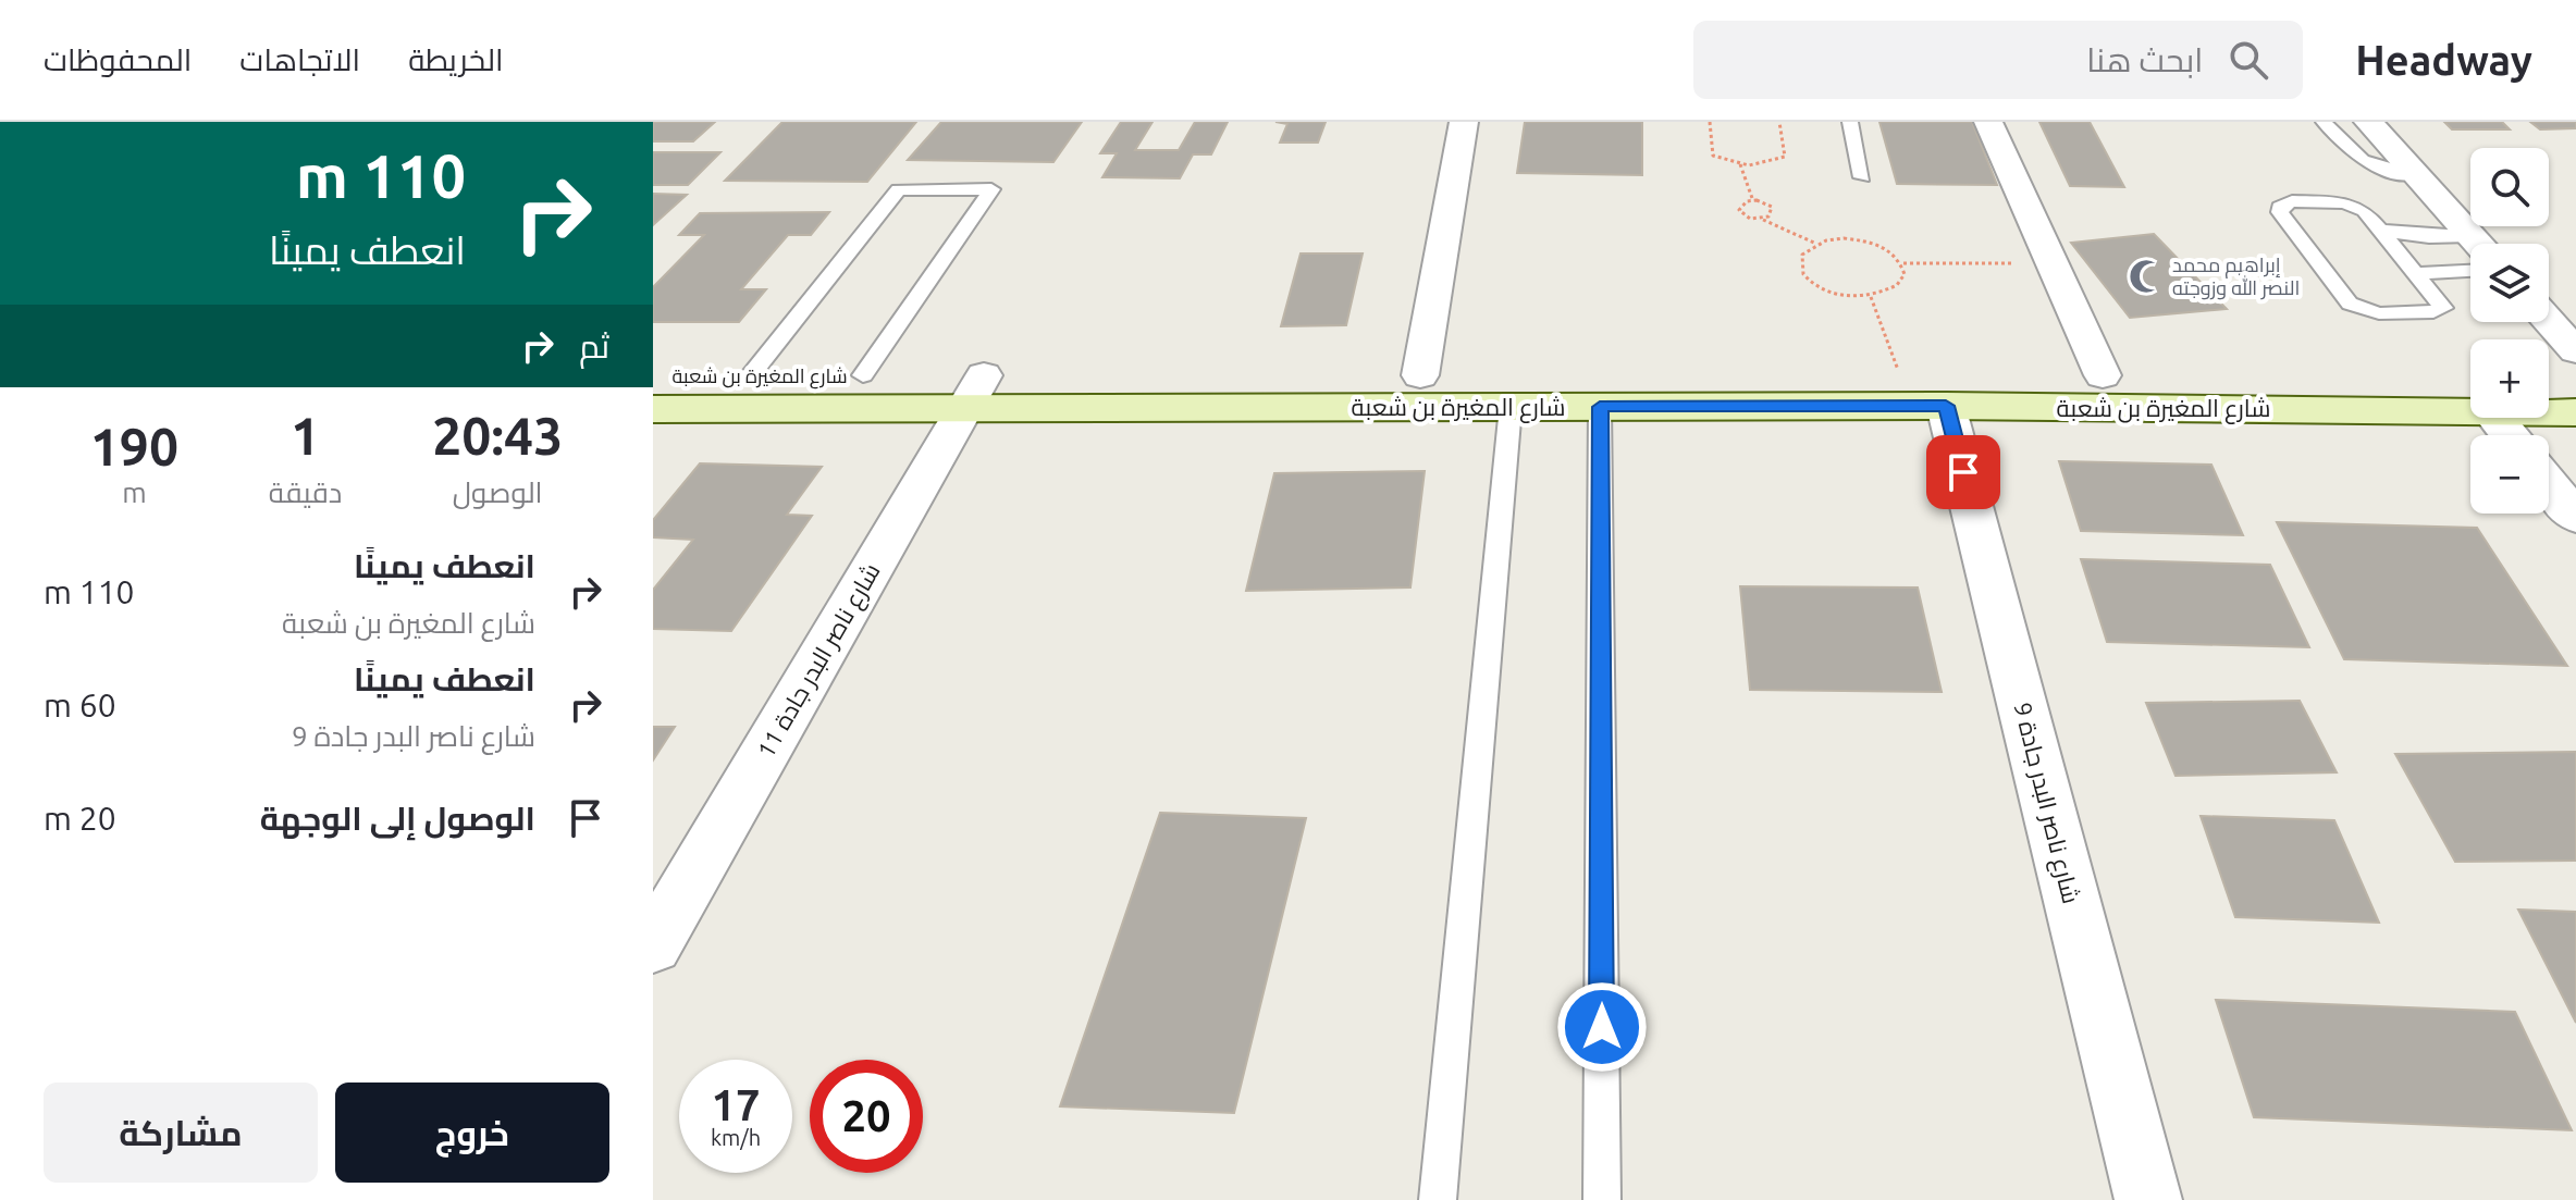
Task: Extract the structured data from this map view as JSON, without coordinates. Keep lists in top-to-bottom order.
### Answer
{
  "streets": {
    "main road": ["شارع المغيرة بن شعبة"],
    "street": ["شارع ناصر البدر جادة 11", "شارع ناصر البدر جادة 9"]
  },
  "crossings": [
    ["شارع المغيرة بن شعبة", "شارع ناصر البدر جادة 11"],
    ["شارع المغيرة بن شعبة", "شارع ناصر البدر جادة 9"]
  ],
  "places": {
    "mosque": ["إبراهيم محمد النصر الله وزوجته"]
  },
  "page": {
    "header": "Headway",
    "search": "ابحث هنا",
    "nav": ["الخريطة", "الاتجاهات", "المحفوظات"],
    "turn": ["110 m", "انعطف يمينًا"],
    "map_buttons": ["+", "−"],
    "then": "ثم",
    "eta": [
      "20:43",
      "الوصول",
      "1",
      "دقيقة",
      "190",
      "m"
    ],
    "list": [
      {
        "name": "انعطف يمينًا",
        "note": "شارع المغيرة بن شعبة",
        "value": "110 m"
      },
      {
        "name": "انعطف يمينًا",
        "note": "شارع ناصر البدر جادة 9",
        "value": "60 m"
      },
      {
        "name": "الوصول إلى الوجهة",
        "value": "20 m"
      }
    ],
    "speed": "17 km/h",
    "limit": "20",
    "buttons": ["خروج", "مشاركة"]
  }
}
